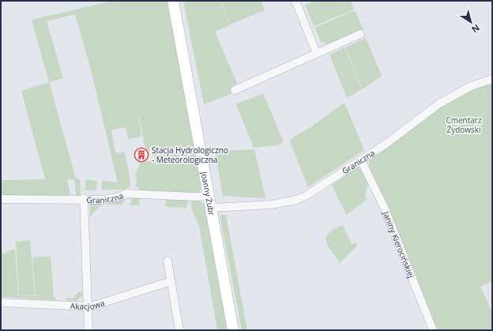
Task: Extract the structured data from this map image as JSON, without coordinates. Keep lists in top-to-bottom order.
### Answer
{
  "streets": {
    "street": [
      "Graniczna",
      "Joanny Żubr",
      "Janiny Kierocińskiej",
      "Akacjowa"
    ]
  },
  "crossings": [
    ["Graniczna", "Joanny Żubr"],
    ["Graniczna", "Janiny Kierocińskiej"]
  ],
  "parks": ["Cmentarz Żydowski"],
  "places": {
    "building": ["Stacja Hydrologiczno - Meteorologiczna"]
  },
  "north": "bottom right"
}
